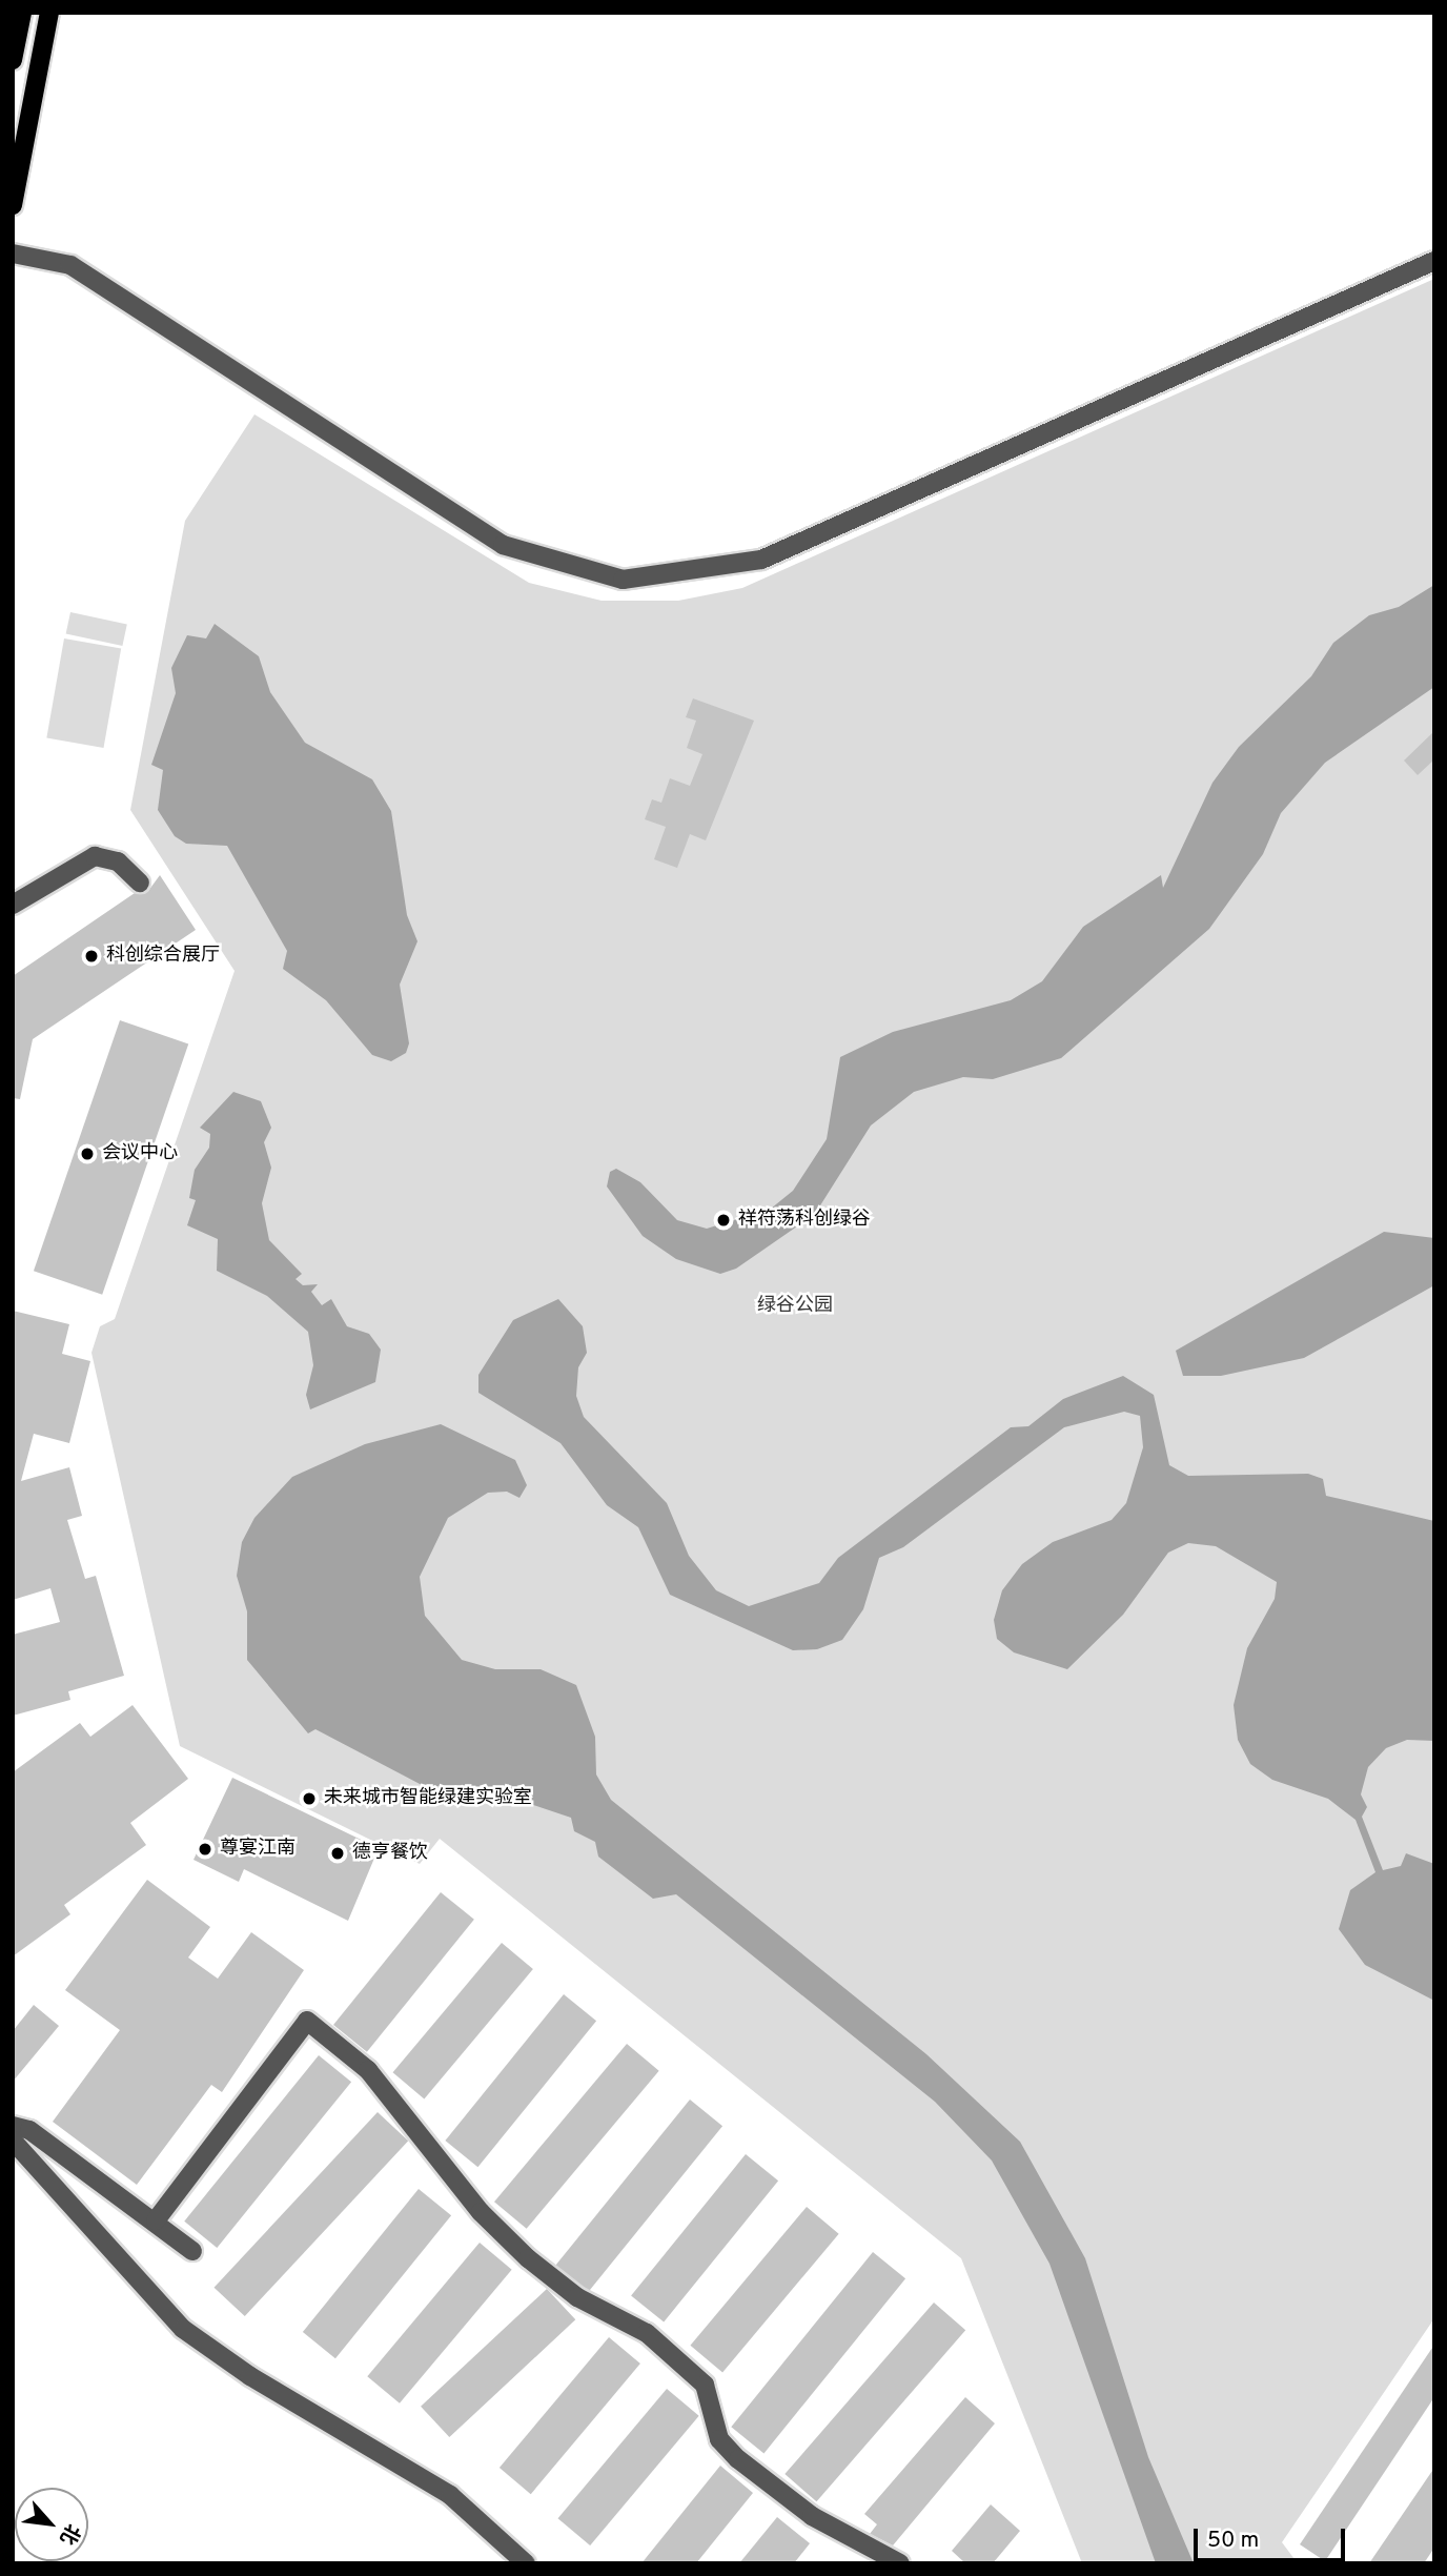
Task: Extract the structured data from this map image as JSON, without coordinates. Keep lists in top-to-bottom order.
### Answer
{
  "parks": ["绿谷公园"],
  "places": [
    "科创综合展厅",
    "会议中心",
    "祥符荡科创绿谷",
    "未来城市智能绿建实验室",
    "尊宴江南",
    "德亨餐饮"
  ],
  "scale_bar": "50 m",
  "north": "bottom right"
}
